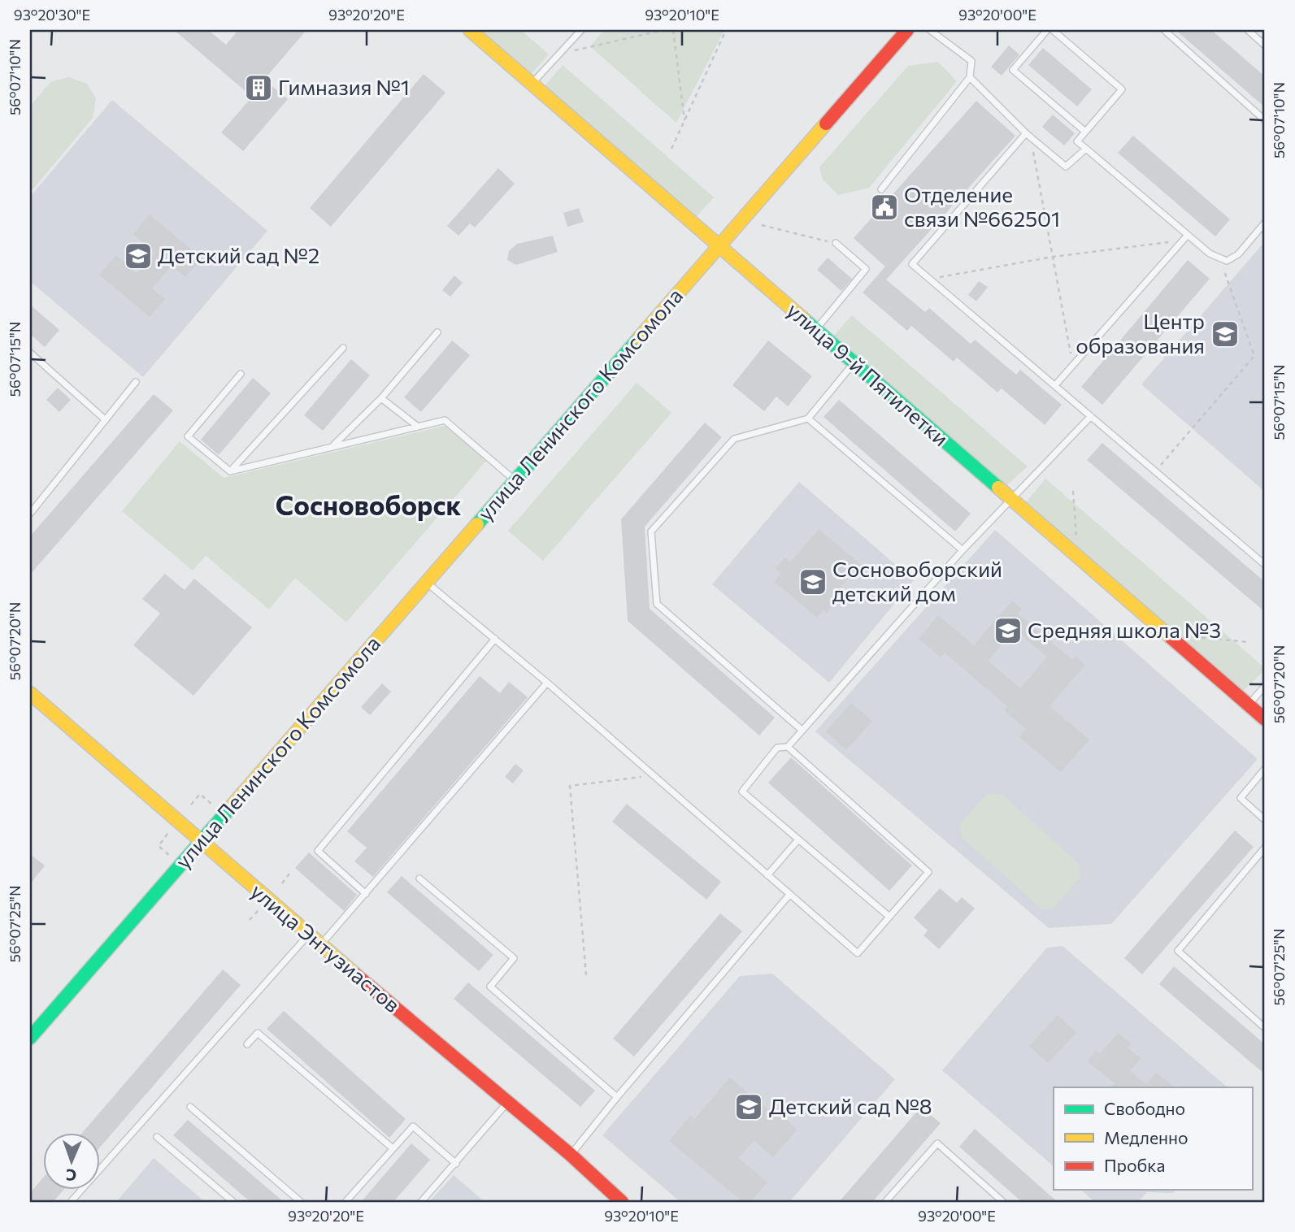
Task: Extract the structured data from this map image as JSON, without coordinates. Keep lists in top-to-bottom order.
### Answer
{
  "streets": {
    "street": ["улица 9-й Пятилетки", "улица Ленинского Комсомола", "улица Энтузиастов"]
  },
  "crossings": [
    ["улица 9-й Пятилетки", "улица Ленинского Комсомола"],
    ["улица Ленинского Комсомола", "улица Энтузиастов"]
  ],
  "districts": ["Сосновоборск"],
  "places": {
    "building": ["Гимназия №1"],
    "public building": ["Отделение связи №662501"],
    "school or university": [
      "Детский сад №2",
      "Центр образования",
      "Сосновоборский детский дом",
      "Средняя школа №3",
      "Детский сад №8"
    ]
  },
  "legend": ["Свободно", "Медленно", "Пробка"],
  "north": "bottom",
  "coordinates": [
    "93°20'30\"E",
    "93°20'20\"E",
    "93°20'10\"E",
    "93°20'00\"E",
    "56°07'10\"N",
    "56°07'15\"N",
    "56°07'20\"N",
    "56°07'25\"N"
  ]
}
